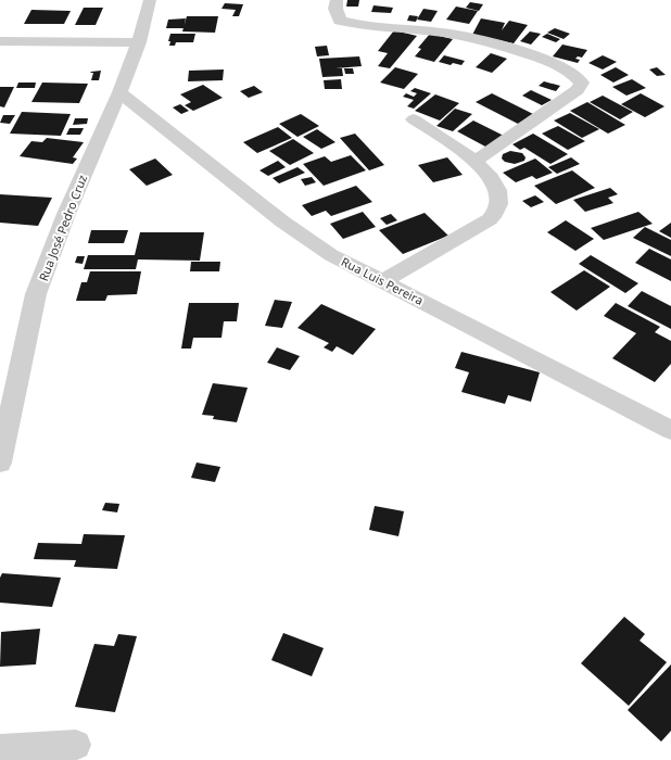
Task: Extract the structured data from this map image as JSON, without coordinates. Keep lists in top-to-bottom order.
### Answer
{
  "streets": {
    "street": ["Rua José Pedro Cruz", "Rua Luis Pereira"]
  },
  "crossings": [
    ["Rua José Pedro Cruz", "Rua Luis Pereira"]
  ]
}
